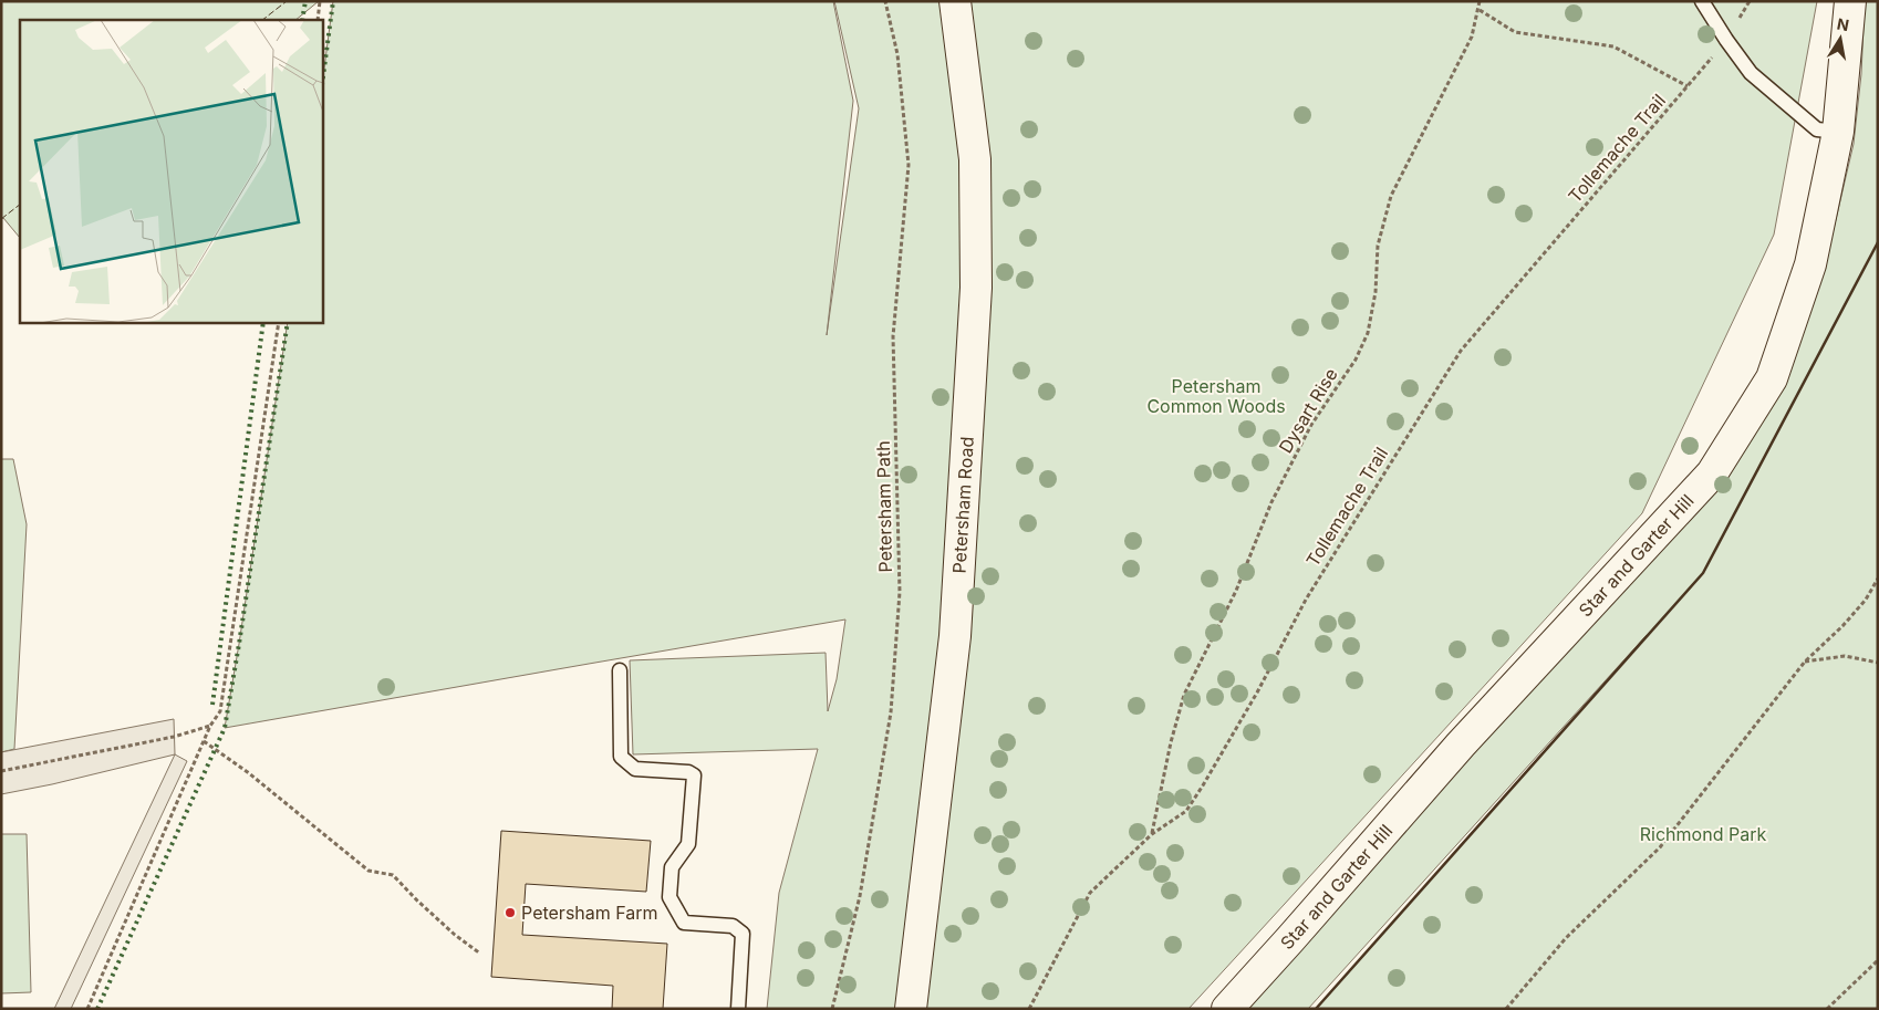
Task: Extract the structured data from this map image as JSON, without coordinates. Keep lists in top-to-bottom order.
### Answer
{
  "streets": {
    "main road": ["Petersham Road", "Star and Garter Hill"],
    "path": ["Tollemache Trail", "Dysart Rise", "Petersham Path"]
  },
  "crossings": [
    ["Tollemache Trail", "Dysart Rise"]
  ],
  "parks": ["Petersham Common Woods", "Richmond Park"],
  "places": ["Petersham Farm"],
  "north": "top"
}
